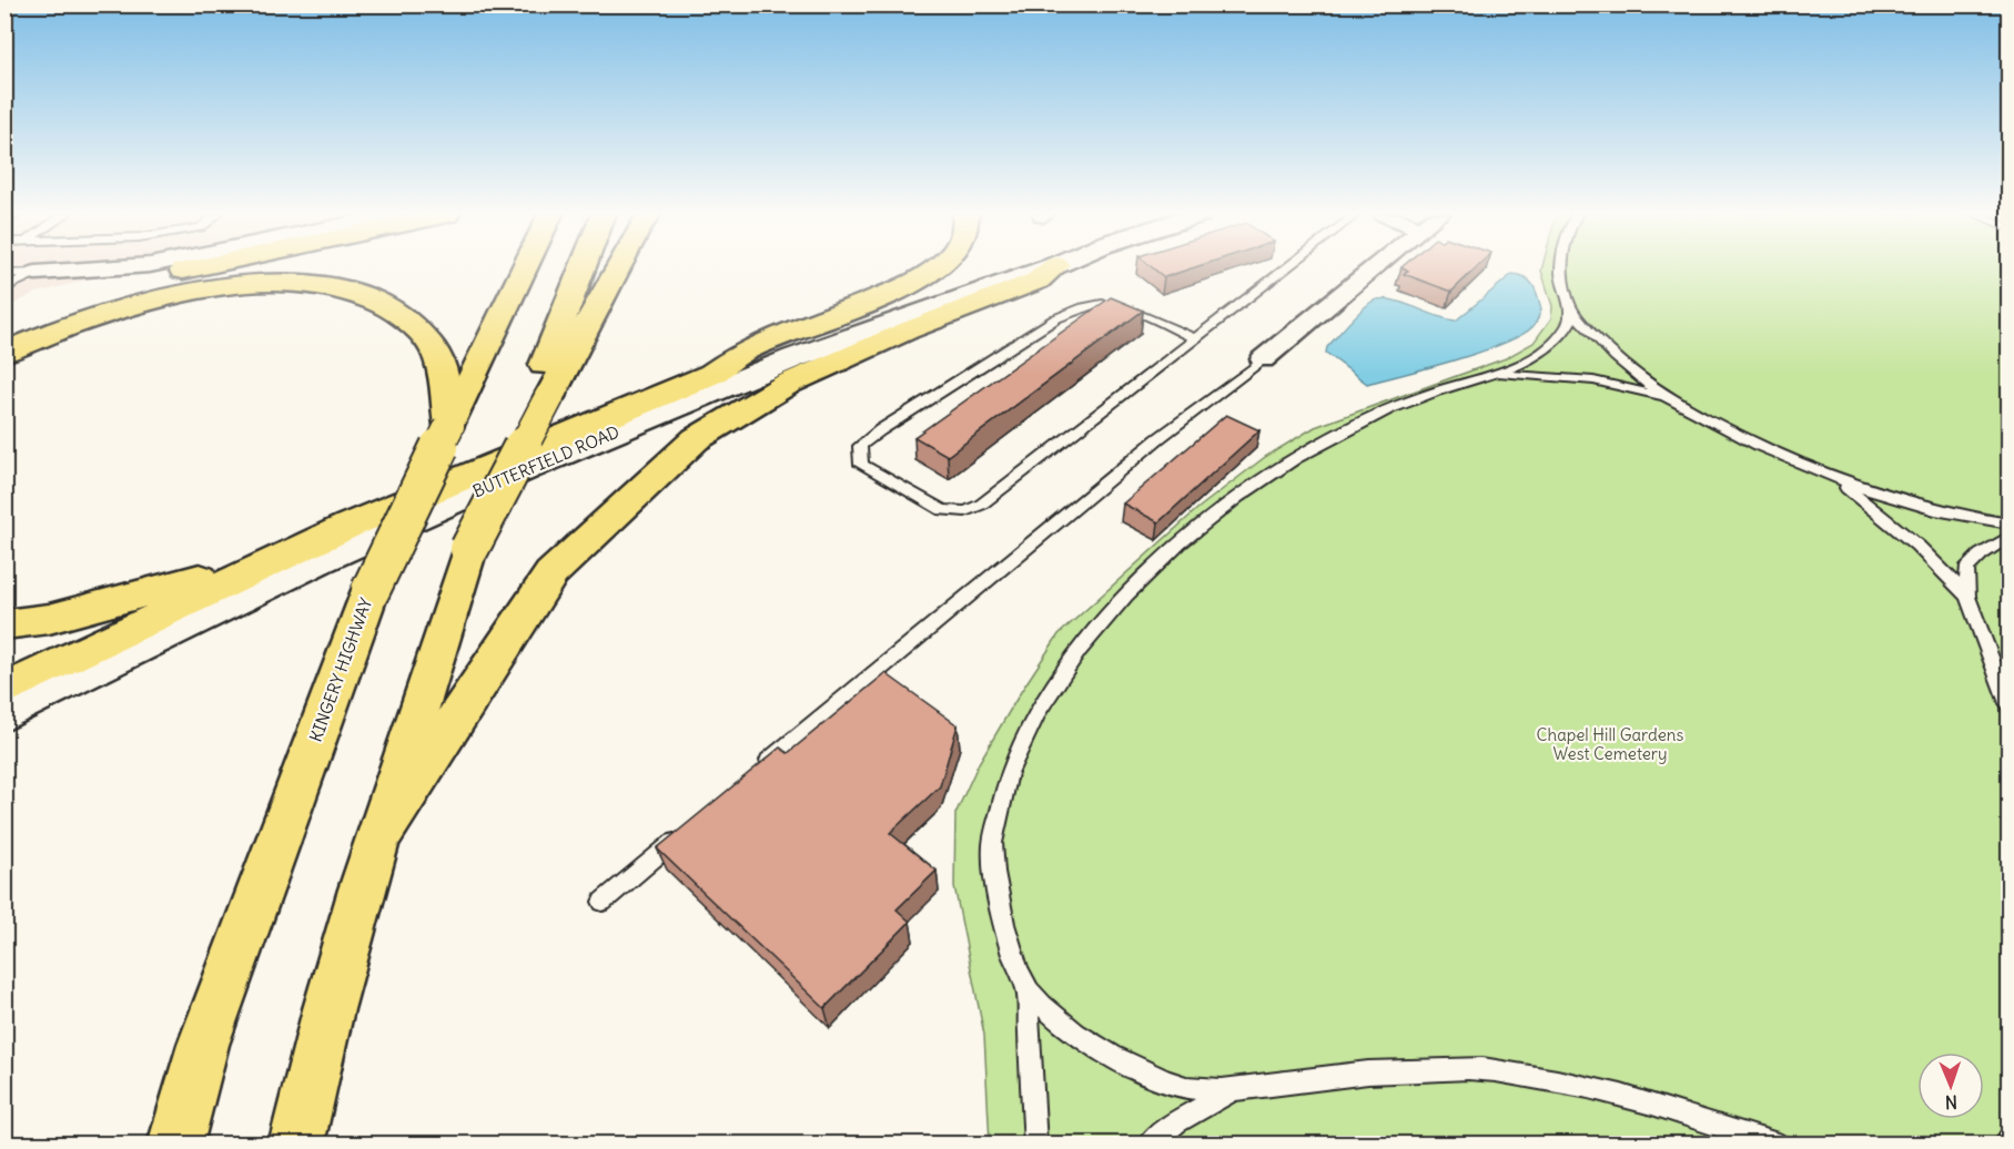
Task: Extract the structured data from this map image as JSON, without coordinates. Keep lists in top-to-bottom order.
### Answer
{
  "streets": {
    "highway": ["BUTTERFIELD ROAD", "KINGERY HIGHWAY"]
  },
  "parks": ["Chapel Hill Gardens West Cemetery"],
  "north": "bottom"
}
